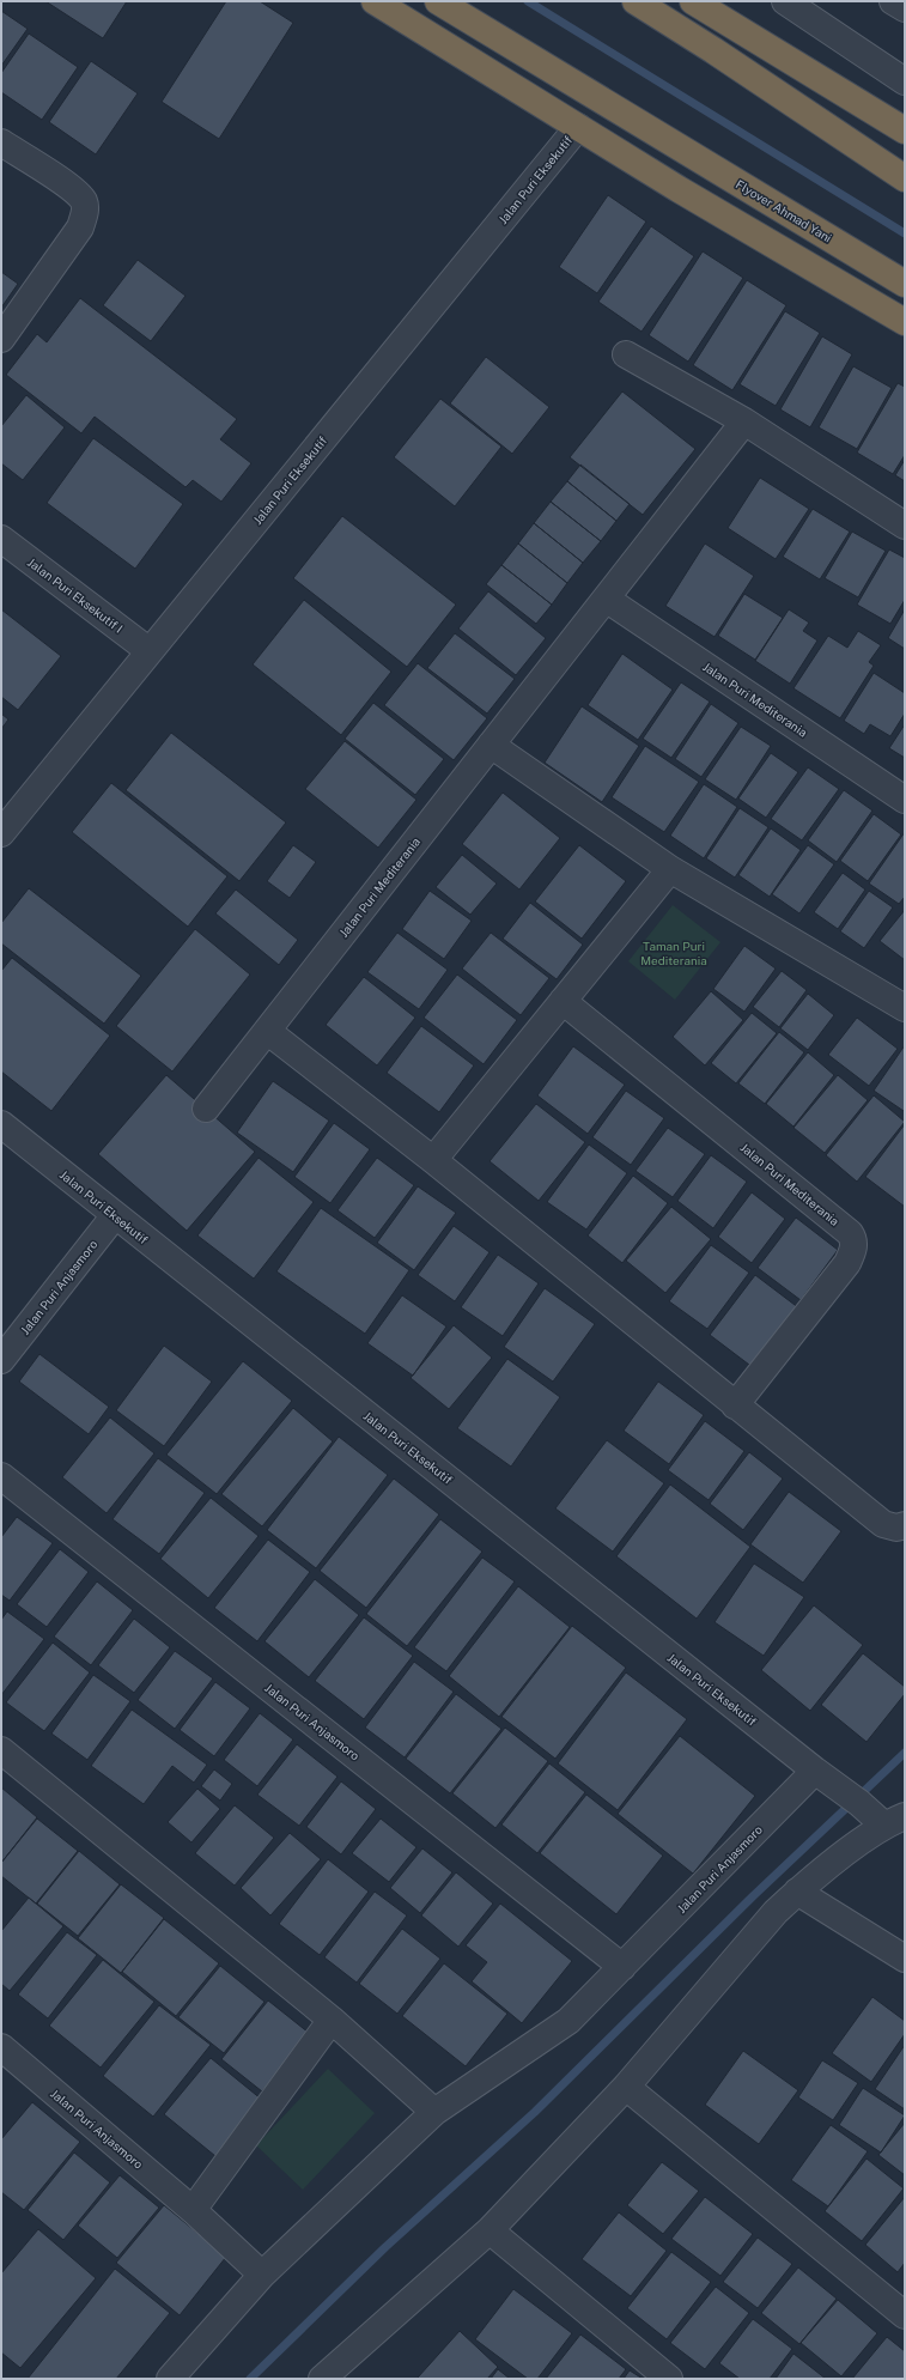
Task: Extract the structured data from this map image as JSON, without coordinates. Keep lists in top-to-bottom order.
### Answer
{
  "streets": {
    "highway": ["Flyover Ahmad Yani"],
    "street": [
      "Jalan Puri Eksekutif",
      "Jalan Puri Eksekutif I",
      "Jalan Puri Mediterania",
      "Jalan Puri Anjasmoro"
    ]
  },
  "crossings": [
    ["Jalan Puri Eksekutif", "Jalan Puri Eksekutif I"],
    ["Jalan Puri Eksekutif", "Jalan Puri Anjasmoro"]
  ],
  "parks": ["Taman Puri Mediterania"]
}
